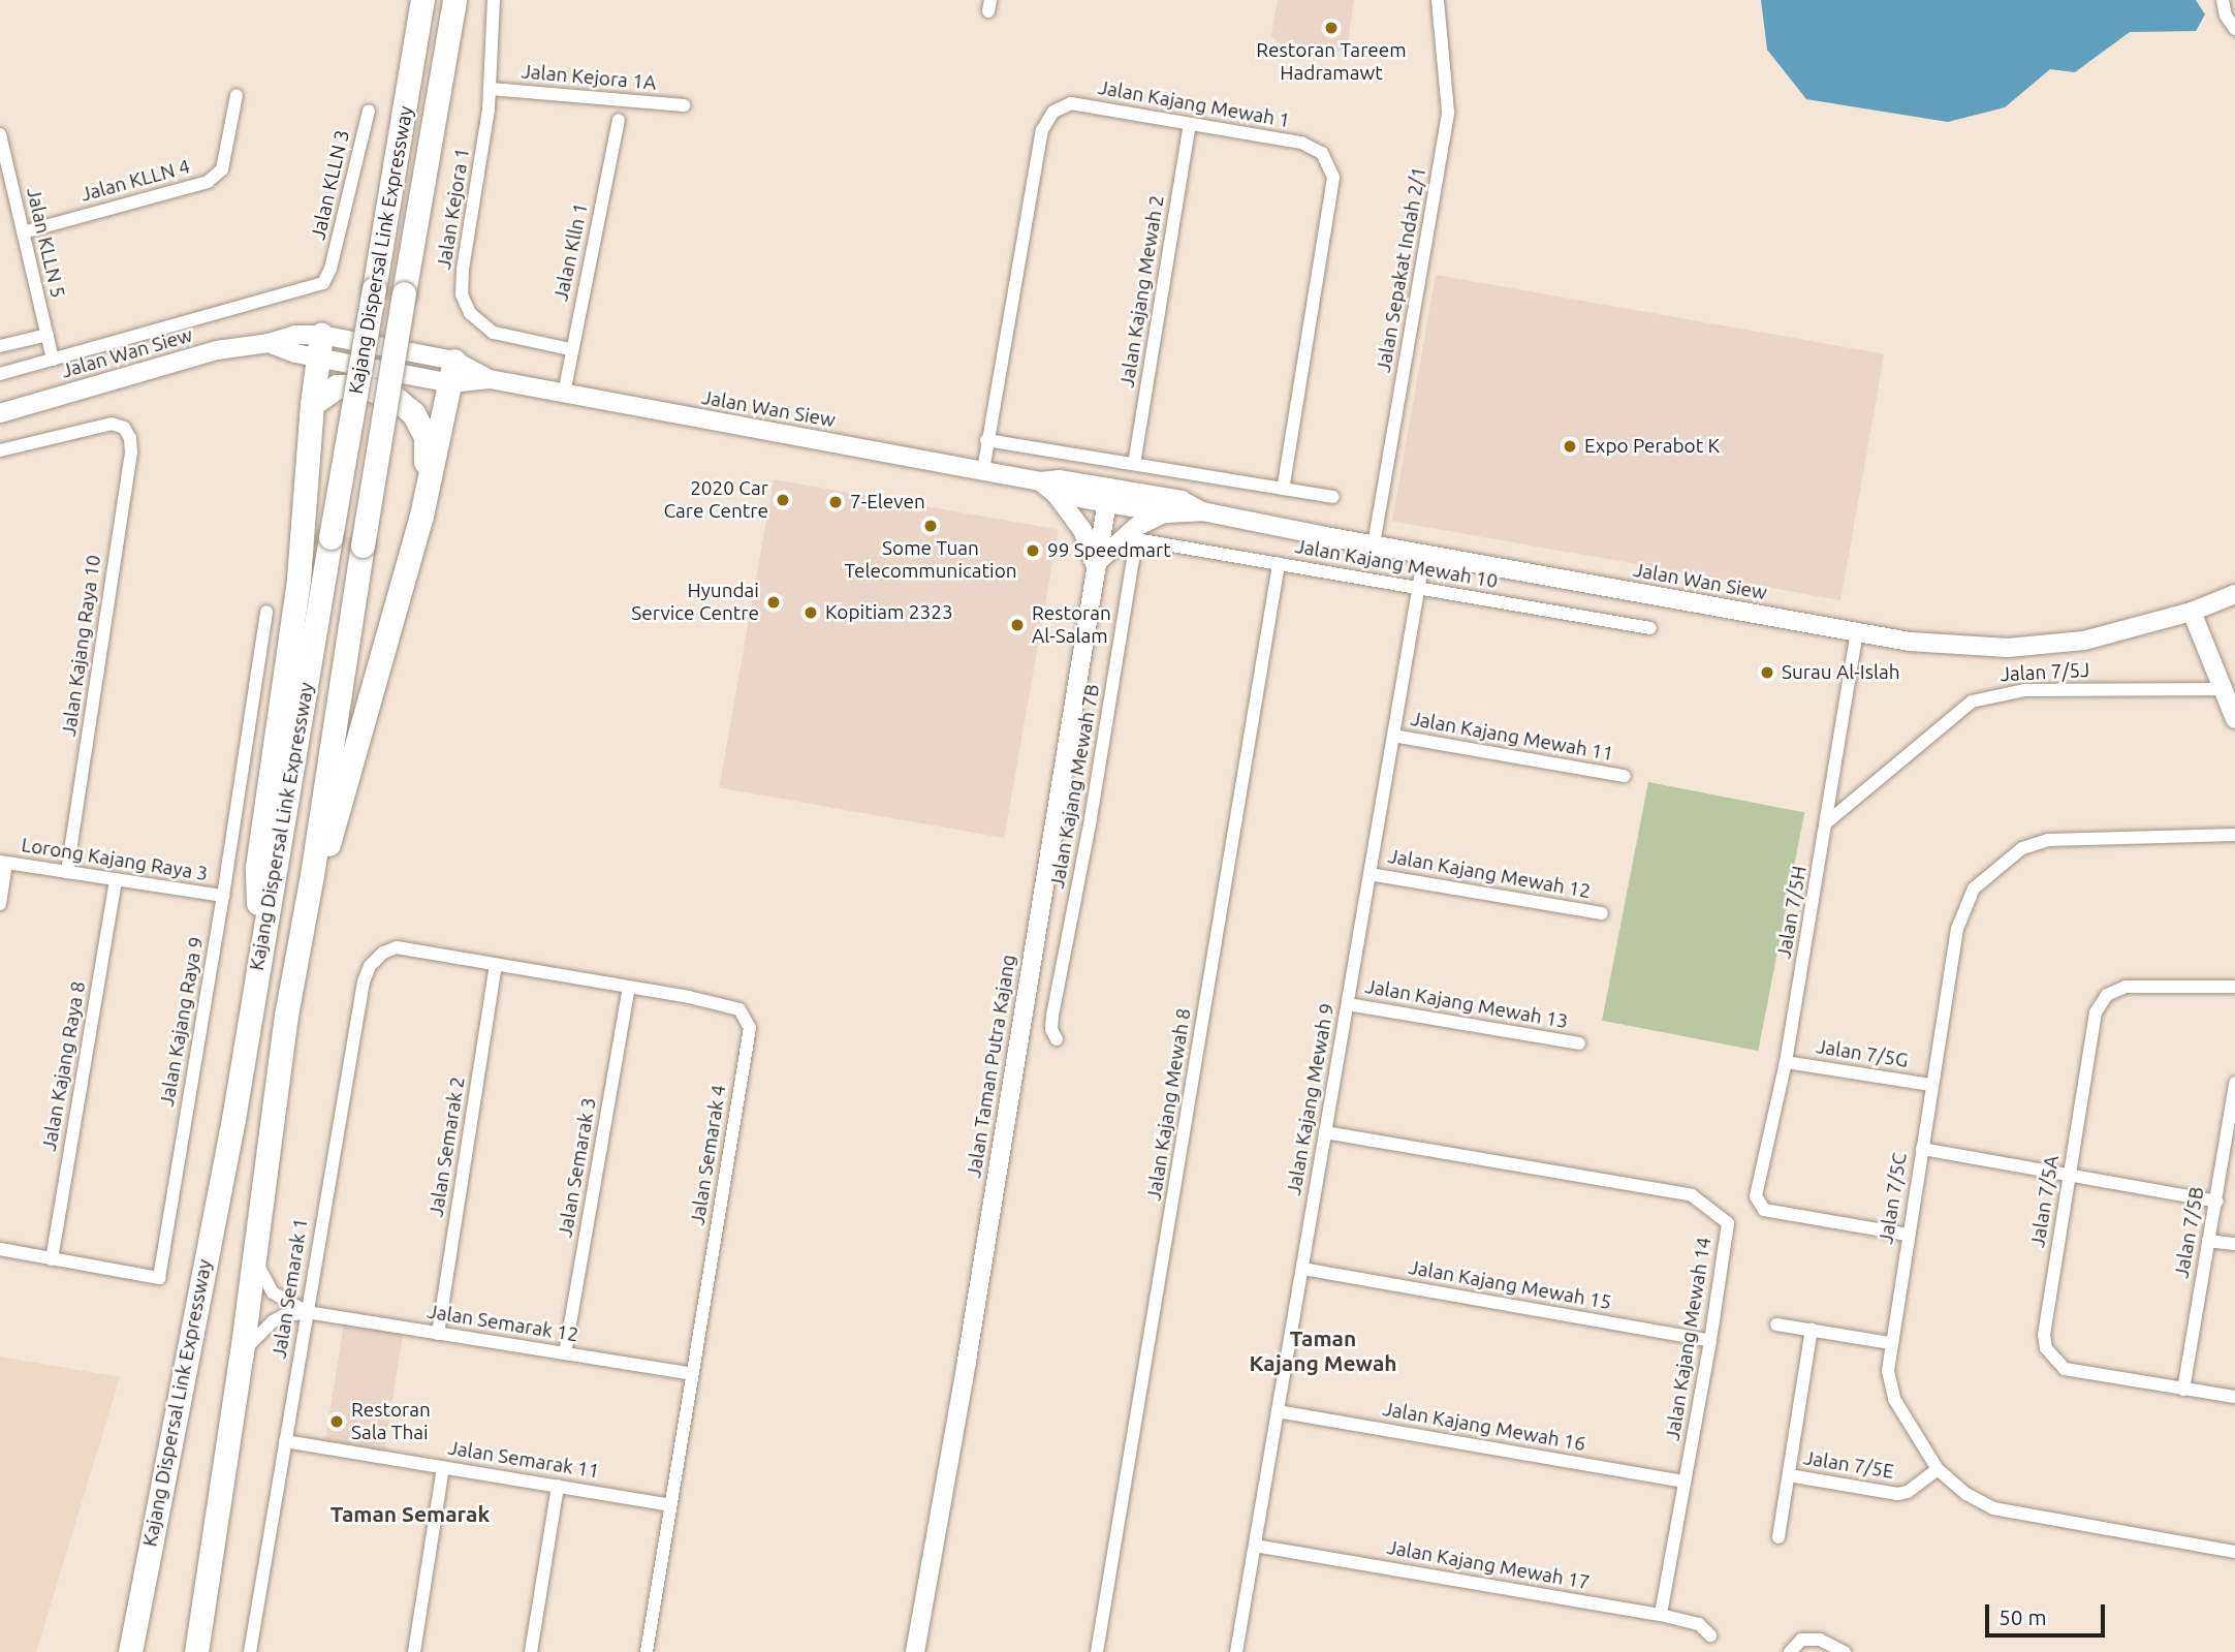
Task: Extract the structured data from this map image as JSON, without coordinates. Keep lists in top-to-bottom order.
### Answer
{
  "streets": {
    "highway": ["Kajang Dispersal Link Expressway"],
    "street": [
      "Jalan Kejora 1A",
      "Jalan Kajang Mewah 1",
      "Jalan KLLN 4",
      "Jalan KLLN 3",
      "Jalan Kejora 1",
      "Jalan KLLN 5",
      "Jalan Klln 1",
      "Jalan Sepakat Indah 2/1",
      "Jalan Kajang Mewah 2",
      "Jalan Wan Siew",
      "Jalan Kajang Mewah 10",
      "Jalan Kajang Raya 10",
      "Jalan 7/5J",
      "Jalan Kajang Mewah 11",
      "Jalan Kajang Mewah 7B",
      "Lorong Kajang Raya 3",
      "Jalan Kajang Mewah 12",
      "Jalan 7/5H",
      "Jalan Kajang Mewah 13",
      "Jalan Kajang Raya 9",
      "Jalan 7/5G",
      "Jalan Kajang Raya 8",
      "Jalan Taman Putra Kajang",
      "Jalan Kajang Mewah 9",
      "Jalan Kajang Mewah 8",
      "Jalan Semarak 2",
      "Jalan Semarak 4",
      "Jalan Semarak 3",
      "Jalan 7/5C",
      "Jalan 7/5A",
      "Jalan 7/5B",
      "Jalan Kajang Mewah 15",
      "Jalan Semarak 1",
      "Jalan Semarak 12",
      "Jalan Kajang Mewah 14",
      "Jalan Kajang Mewah 16",
      "Jalan Semarak 11",
      "Jalan 7/5E",
      "Jalan Kajang Mewah 17"
    ]
  },
  "crossings": [
    ["Jalan Kejora 1A", "Jalan Kejora 1"],
    ["Jalan Kajang Mewah 1", "Jalan Kajang Mewah 2"],
    ["Jalan Kajang Mewah 1", "Jalan Wan Siew"],
    ["Jalan KLLN 4", "Jalan KLLN 5"],
    ["Jalan KLLN 3", "Jalan KLLN 5"],
    ["Jalan Kejora 1", "Jalan Klln 1"],
    ["Kajang Dispersal Link Expressway", "Jalan Semarak 12"],
    ["Jalan Klln 1", "Jalan Wan Siew"],
    ["Jalan Sepakat Indah 2/1", "Jalan Wan Siew"],
    ["Jalan Wan Siew", "Jalan 7/5H"],
    ["Jalan Wan Siew", "Jalan Taman Putra Kajang"],
    ["Jalan Wan Siew", "Jalan Kajang Mewah 9"],
    ["Jalan Kajang Mewah 10", "Jalan Kajang Mewah 7B"],
    ["Jalan Kajang Mewah 10", "Jalan Kajang Mewah 9"],
    ["Jalan Kajang Mewah 10", "Jalan Kajang Mewah 8"],
    ["Jalan Kajang Raya 10", "Lorong Kajang Raya 3"],
    ["Jalan 7/5J", "Jalan 7/5H"],
    ["Jalan Kajang Mewah 11", "Jalan Kajang Mewah 9"],
    ["Lorong Kajang Raya 3", "Jalan Kajang Raya 9"],
    ["Lorong Kajang Raya 3", "Jalan Kajang Raya 8"],
    ["Jalan Kajang Mewah 12", "Jalan Kajang Mewah 9"],
    ["Jalan 7/5H", "Jalan 7/5G"],
    ["Jalan 7/5H", "Jalan 7/5C"],
    ["Jalan Kajang Mewah 13", "Jalan Kajang Mewah 9"],
    ["Jalan Kajang Raya 9", "Jalan Kajang Raya 8"],
    ["Jalan 7/5G", "Jalan 7/5C"],
    ["Jalan Kajang Mewah 9", "Jalan Kajang Mewah 15"],
    ["Jalan Kajang Mewah 9", "Jalan Kajang Mewah 14"],
    ["Jalan Kajang Mewah 9", "Jalan Kajang Mewah 16"],
    ["Jalan Kajang Mewah 9", "Jalan Kajang Mewah 17"],
    ["Jalan Semarak 2", "Jalan Semarak 4"],
    ["Jalan Semarak 2", "Jalan Semarak 12"],
    ["Jalan Semarak 4", "Jalan Semarak 3"],
    ["Jalan Semarak 4", "Jalan Semarak 1"],
    ["Jalan Semarak 4", "Jalan Semarak 12"],
    ["Jalan Semarak 4", "Jalan Semarak 11"],
    ["Jalan Semarak 3", "Jalan Semarak 12"],
    ["Jalan 7/5C", "Jalan 7/5E"],
    ["Jalan 7/5A", "Jalan 7/5B"],
    ["Jalan Kajang Mewah 15", "Jalan Kajang Mewah 14"],
    ["Jalan Semarak 1", "Jalan Semarak 12"],
    ["Jalan Semarak 1", "Jalan Semarak 11"],
    ["Jalan Kajang Mewah 14", "Jalan Kajang Mewah 16"],
    ["Jalan Kajang Mewah 14", "Jalan Kajang Mewah 17"]
  ],
  "districts": ["Taman Kajang Mewah", "Taman Semarak"],
  "places": [
    "Restoran Tareem Hadramawt",
    "Expo Perabot K",
    "2020 Car Care Centre",
    "7-Eleven",
    "Some Tuan Telecommunication",
    "99 Speedmart",
    "Hyundai Service Centre",
    "Kopitiam 2323",
    "Restoran Al-Salam",
    "Surau Al-Islah",
    "Restoran Sala Thai"
  ],
  "scale_bar": "50 m"
}
